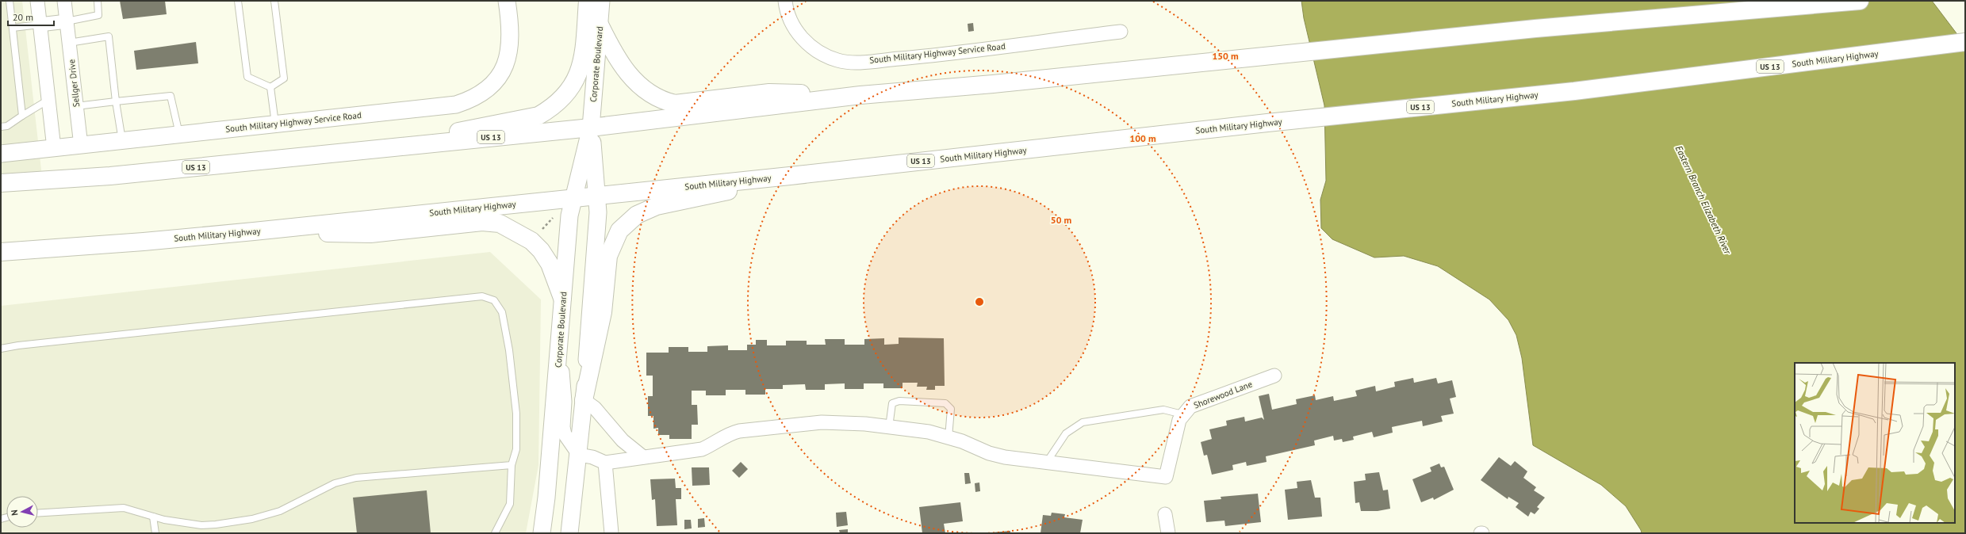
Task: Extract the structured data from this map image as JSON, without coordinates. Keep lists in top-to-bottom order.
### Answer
{
  "streets": {
    "main road": ["South Military Highway", "US 13"],
    "street": [
      "South Military Highway Service Road",
      "Corporate Boulevard",
      "Sellger Drive",
      "Shorewood Lane"
    ]
  },
  "crossings": [
    ["South Military Highway Service Road", "Sellger Drive"],
    ["South Military Highway", "Corporate Boulevard"],
    ["Corporate Boulevard", "US 13"]
  ],
  "water": ["Eastern Branch Elizabeth River"],
  "scale_bar": "20 m",
  "north": "left",
  "rings": ["150 m", "100 m", "50 m"]
}
